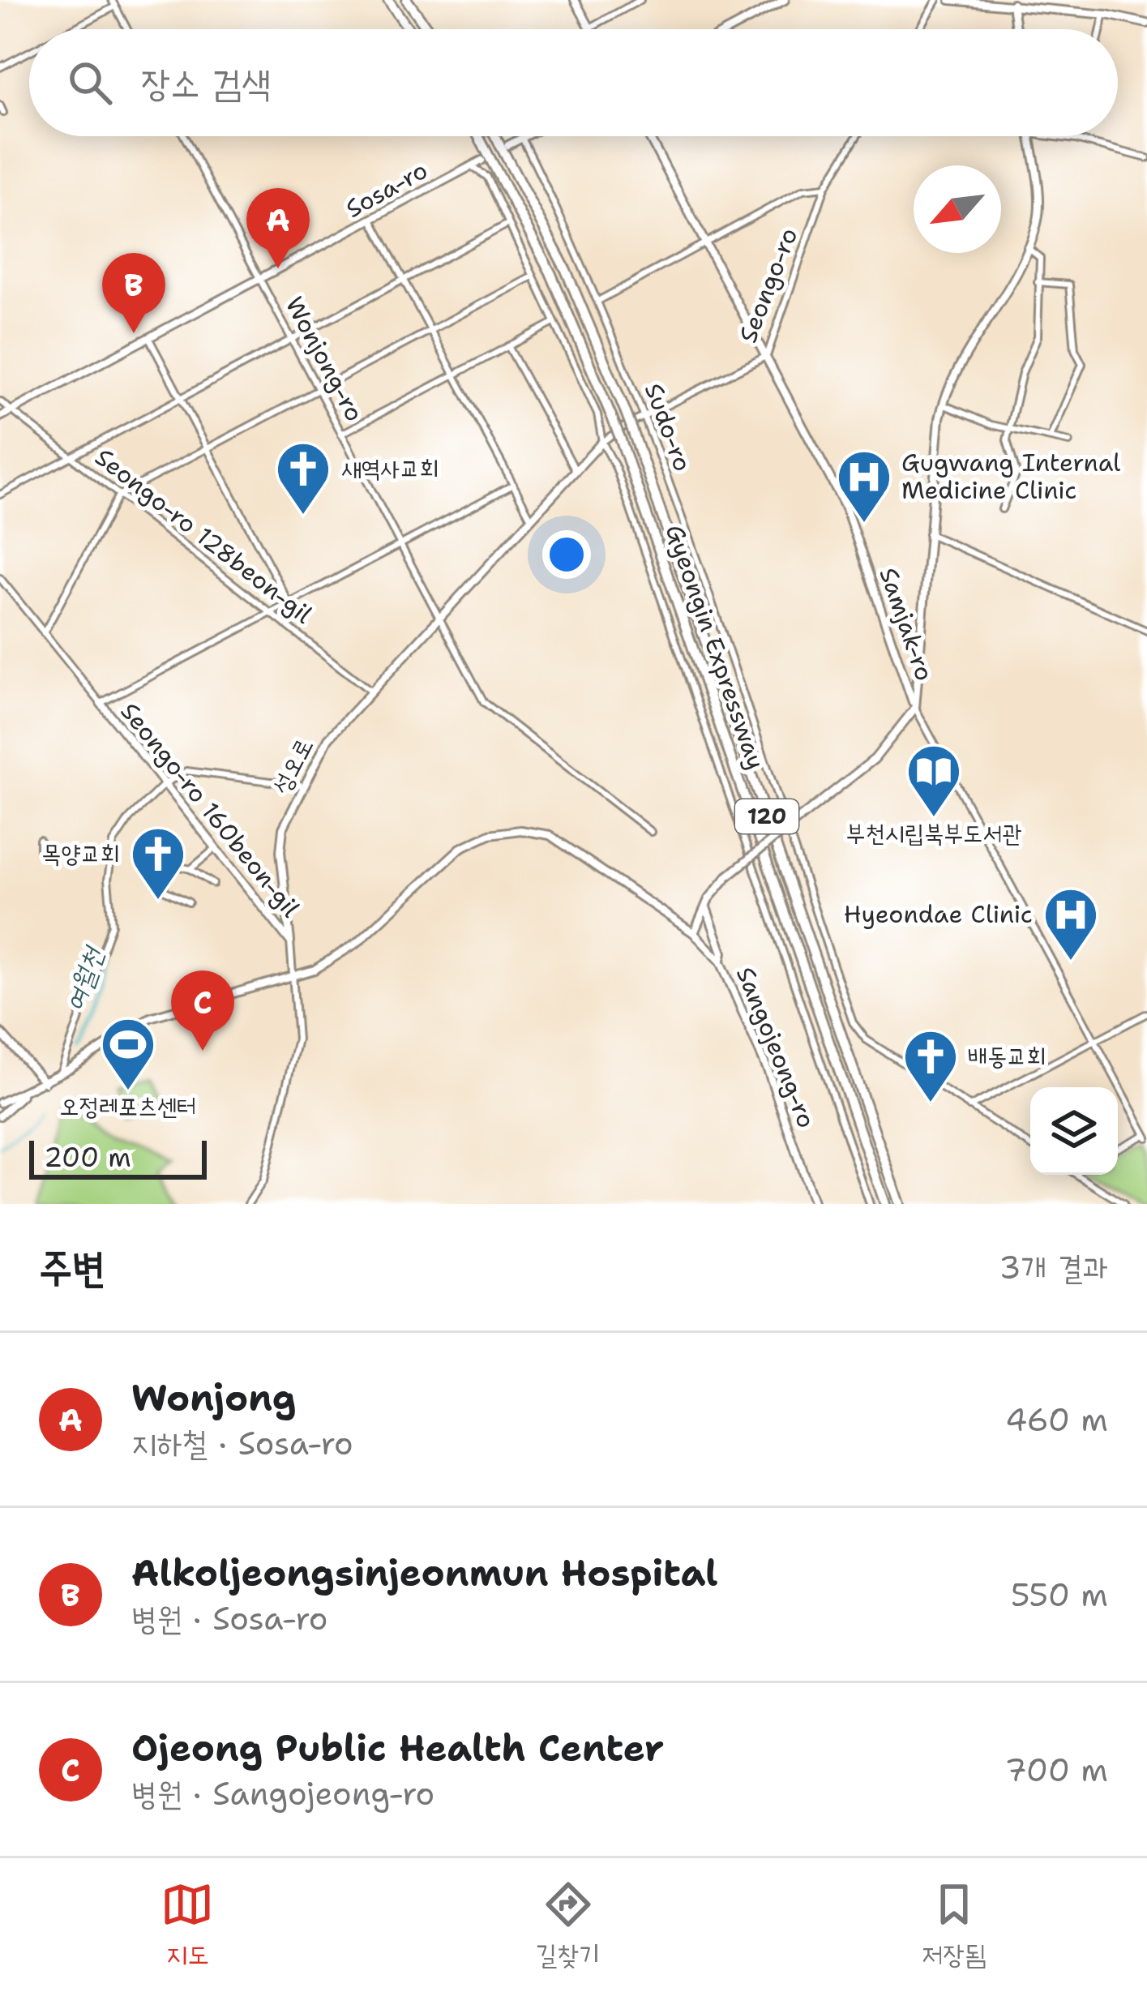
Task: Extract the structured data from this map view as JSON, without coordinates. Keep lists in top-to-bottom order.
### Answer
{
  "streets": {
    "highway": ["Gyeongin Expressway", "120"],
    "street": [
      "Sosa-ro",
      "Seongo-ro",
      "Wonjong-ro",
      "Sudo-ro",
      "Seongo-ro 128beon-gil",
      "Samjak-ro",
      "성오로",
      "Seongo-ro 160beon-gil",
      "Sangojeong-ro"
    ]
  },
  "crossings": [
    ["Sosa-ro", "Wonjong-ro"],
    ["Sosa-ro", "Seongo-ro 128beon-gil"],
    ["Seongo-ro", "Sudo-ro"],
    ["Seongo-ro", "Samjak-ro"],
    ["Seongo-ro", "성오로"],
    ["Wonjong-ro", "성오로"],
    ["Seongo-ro 128beon-gil", "성오로"],
    ["성오로", "Seongo-ro 160beon-gil"],
    ["성오로", "Sangojeong-ro"]
  ],
  "water": ["여월천"],
  "places": {
    "church": ["새역사교회", "목양교회", "배동교회"],
    "hospital": ["Gugwang Internal Medicine Clinic", "Hyeondae Clinic"],
    "library": ["부천시립북부도서관"],
    "sports": ["오정레포츠센터"]
  },
  "scale_bar": "200 m",
  "north": "bottom left",
  "page": {
    "search": "장소 검색",
    "pins": ["A", "B", "C"],
    "scale": "200 m",
    "heading": ["주변", "3개 결과"],
    "list": [
      {
        "mark": "A",
        "name": "Wonjong",
        "note": "지하철 · Sosa-ro",
        "value": "460 m"
      },
      {
        "mark": "B",
        "name": "Alkoljeongsinjeonmun Hospital",
        "note": "병원 · Sosa-ro",
        "value": "550 m"
      },
      {
        "mark": "C",
        "name": "Ojeong Public Health Center",
        "note": "병원 · Sangojeong-ro",
        "value": "700 m"
      }
    ],
    "nav": ["지도", "길찾기", "저장됨"]
  }
}
